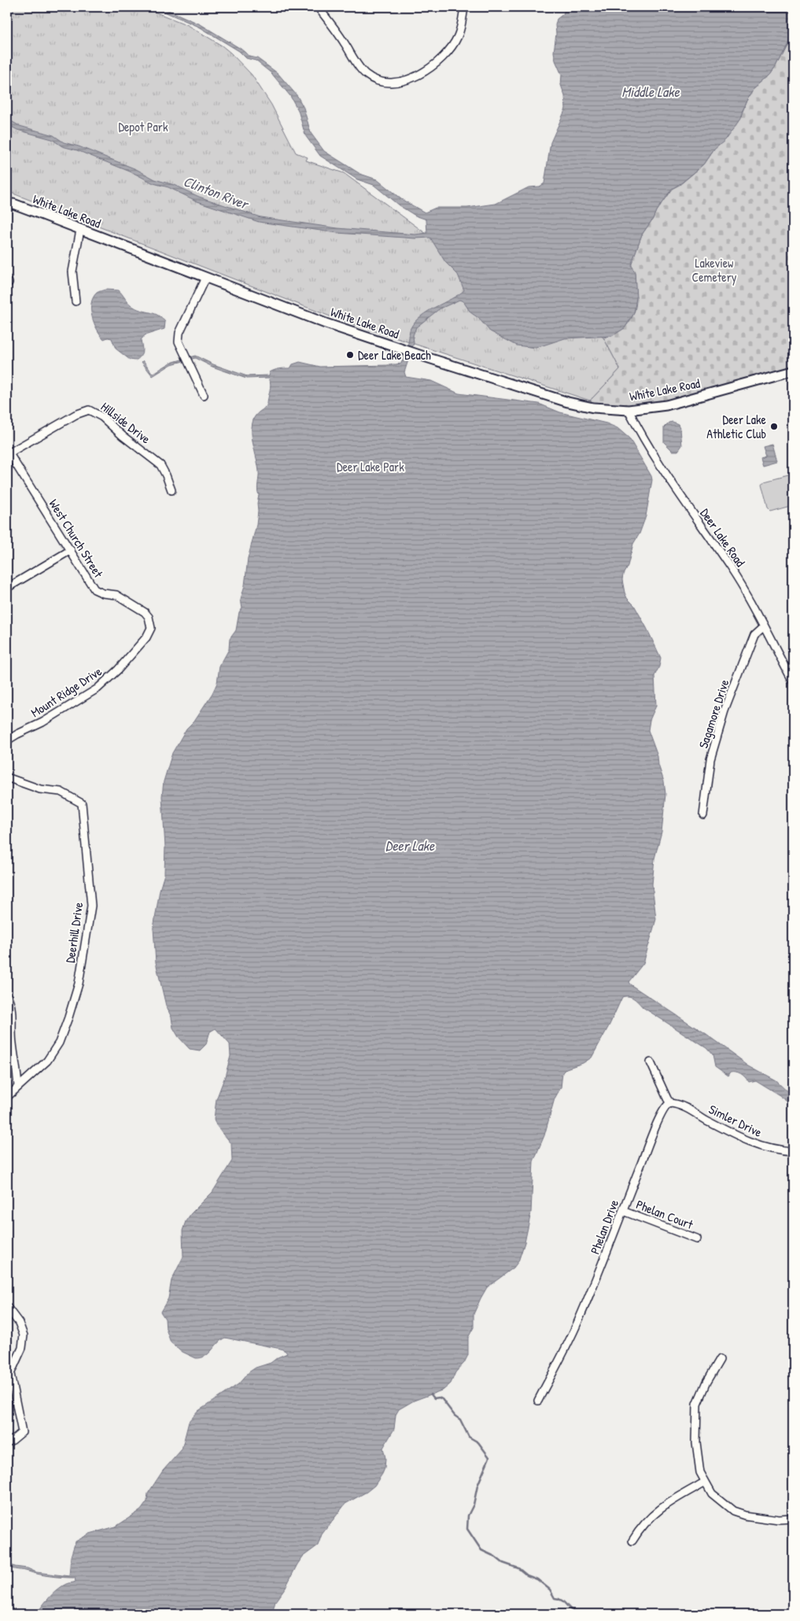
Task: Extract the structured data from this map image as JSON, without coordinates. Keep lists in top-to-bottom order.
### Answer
{
  "streets": {
    "street": [
      "White Lake Road",
      "Hillside Drive",
      "Deer Lake Road",
      "West Church Street",
      "Mount Ridge Drive",
      "Sagamore Drive",
      "Deerhill Drive",
      "Simler Drive",
      "Phelan Court",
      "Phelan Drive"
    ]
  },
  "crossings": [
    ["White Lake Road", "Deer Lake Road"],
    ["Hillside Drive", "West Church Street"],
    ["Deer Lake Road", "Sagamore Drive"],
    ["West Church Street", "Mount Ridge Drive"],
    ["Simler Drive", "Phelan Drive"],
    ["Phelan Court", "Phelan Drive"]
  ],
  "water": ["Middle Lake", "Clinton River", "Deer Lake"],
  "parks": ["Depot Park", "Lakeview Cemetery", "Deer Lake Park"],
  "places": ["Deer Lake Beach", "Deer Lake Athletic Club"]
}
